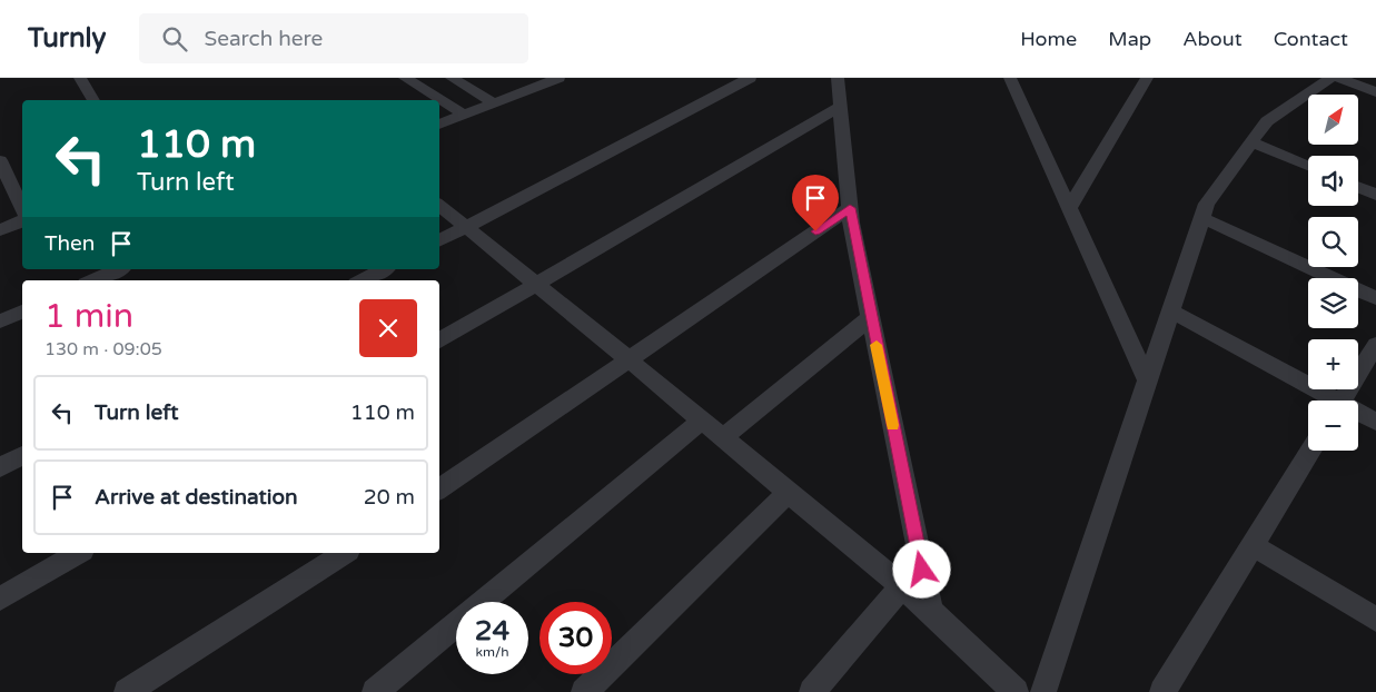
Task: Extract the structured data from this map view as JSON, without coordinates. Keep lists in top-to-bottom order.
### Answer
{
  "north": "top right",
  "page": {
    "header": "Turnly",
    "search": "Search here",
    "nav": [
      "Home",
      "Map",
      "About",
      "Contact"
    ],
    "map_buttons": ["+", "−"],
    "turn": ["110 m", "Turn left"],
    "then": "Then",
    "heading": ["1 min", "130 m · 09:05"],
    "list": [
      {
        "name": "Turn left",
        "value": "110 m"
      },
      {
        "name": "Arrive at destination",
        "value": "20 m"
      }
    ],
    "speed": "24 km/h",
    "limit": "30"
  }
}
